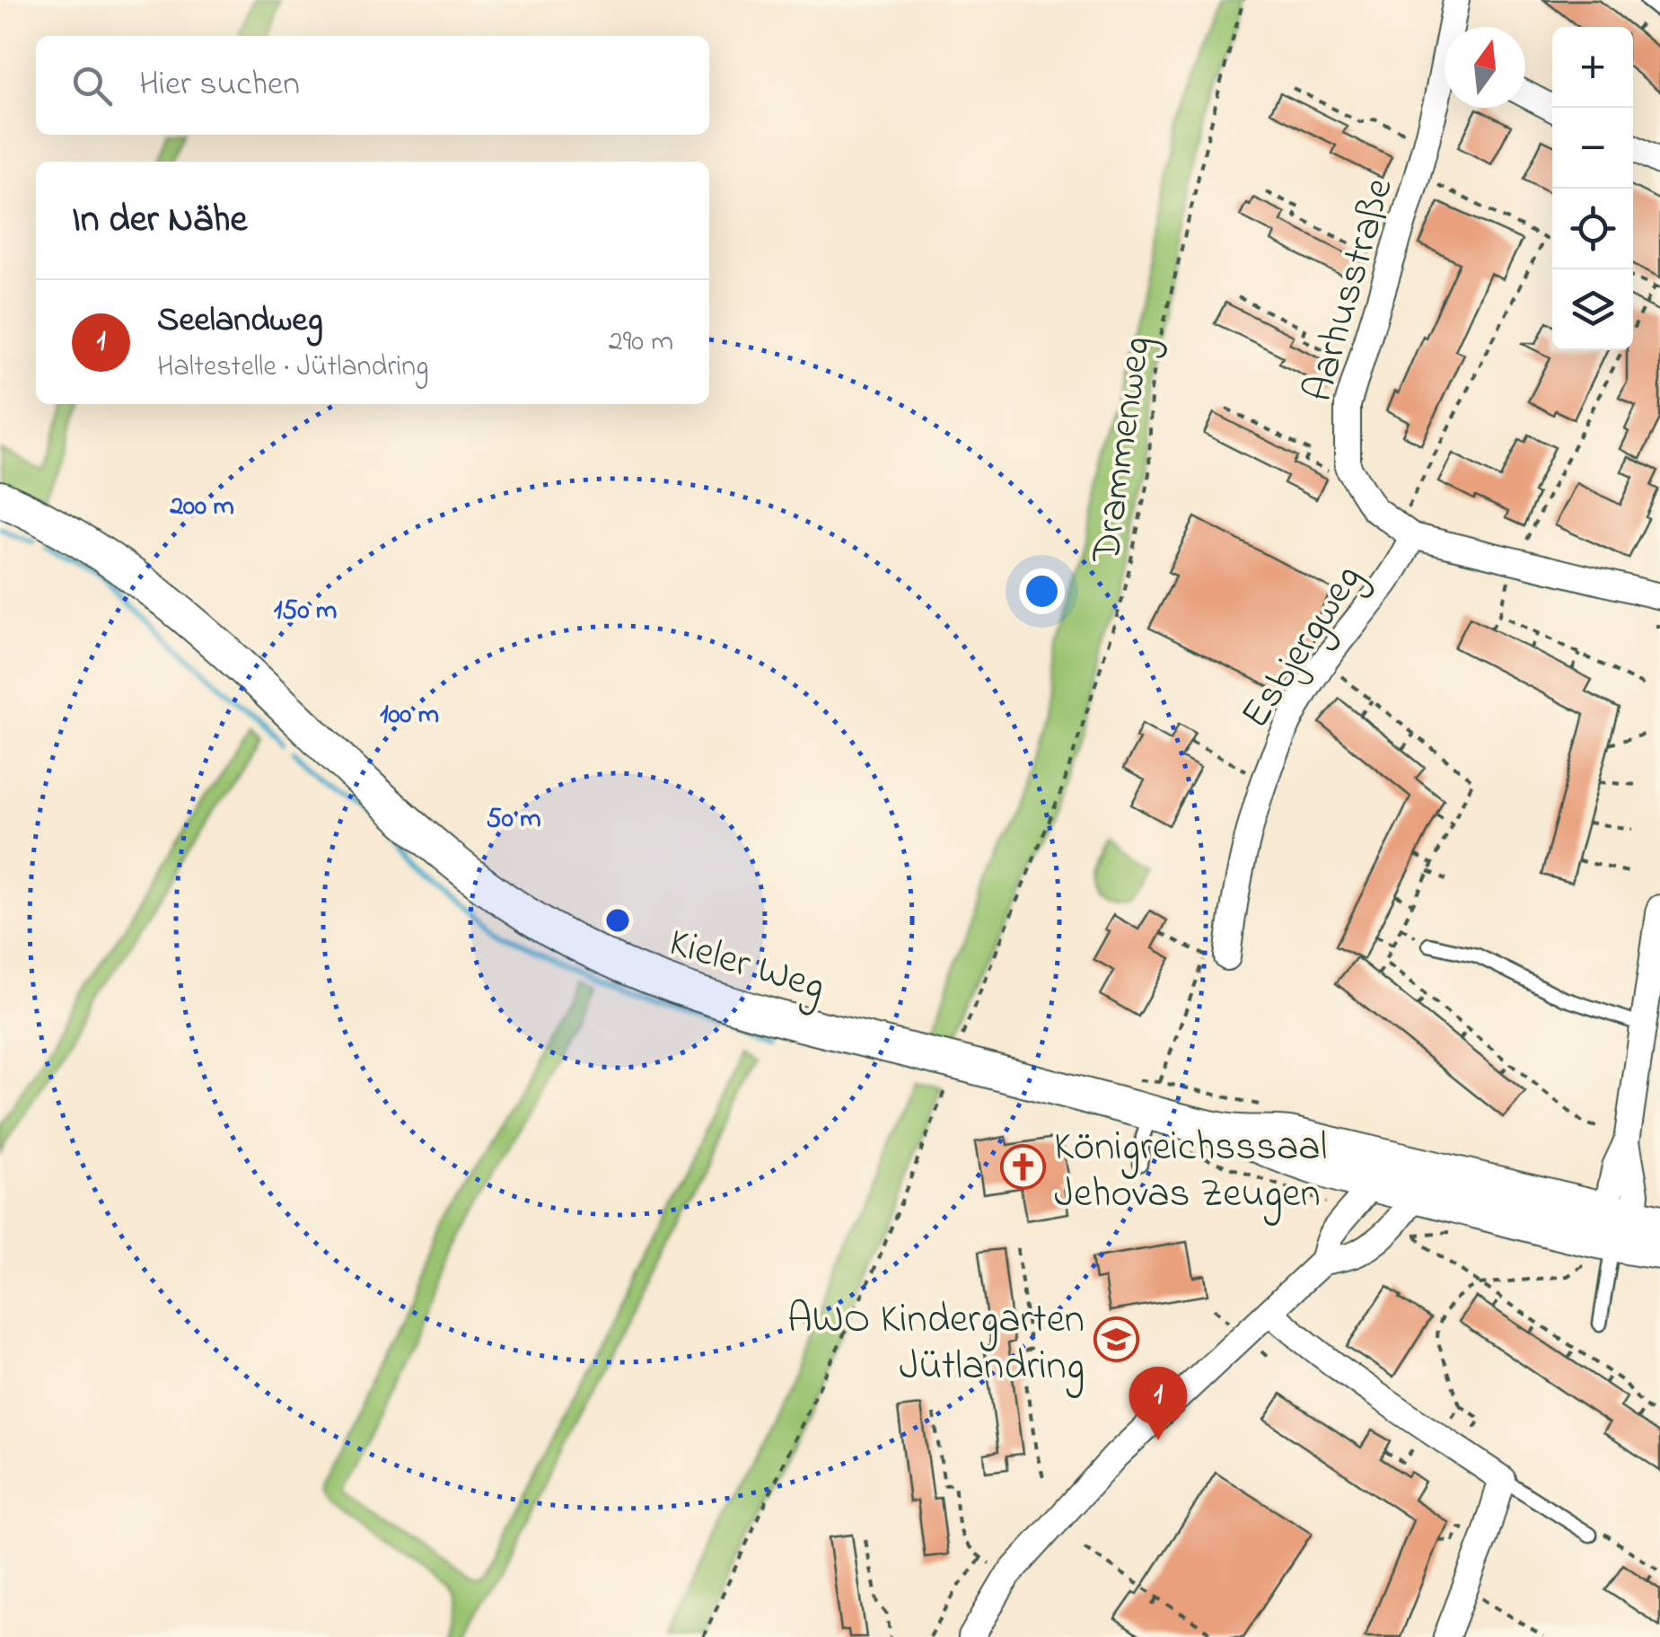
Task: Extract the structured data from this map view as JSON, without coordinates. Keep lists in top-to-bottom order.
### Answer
{
  "streets": {
    "street": ["Aarhusstraße", "Esbjergweg", "Kieler Weg"],
    "path": ["Drammenweg"]
  },
  "crossings": [
    ["Drammenweg", "Kieler Weg"]
  ],
  "places": {
    "church": ["Königreichsssaal Jehovas Zeugen"],
    "school or university": ["AWO Kindergarten Jütlandring"]
  },
  "north": "top",
  "page": {
    "map_buttons": ["+", "−"],
    "search": "Hier suchen",
    "heading": "In der Nähe",
    "list": [
      {
        "mark": "1",
        "name": "Seelandweg",
        "note": "Haltestelle · Jütlandring",
        "value": "290 m"
      }
    ],
    "pins": "1"
  },
  "rings": [
    "200 m",
    "150 m",
    "100 m",
    "50 m"
  ]
}
